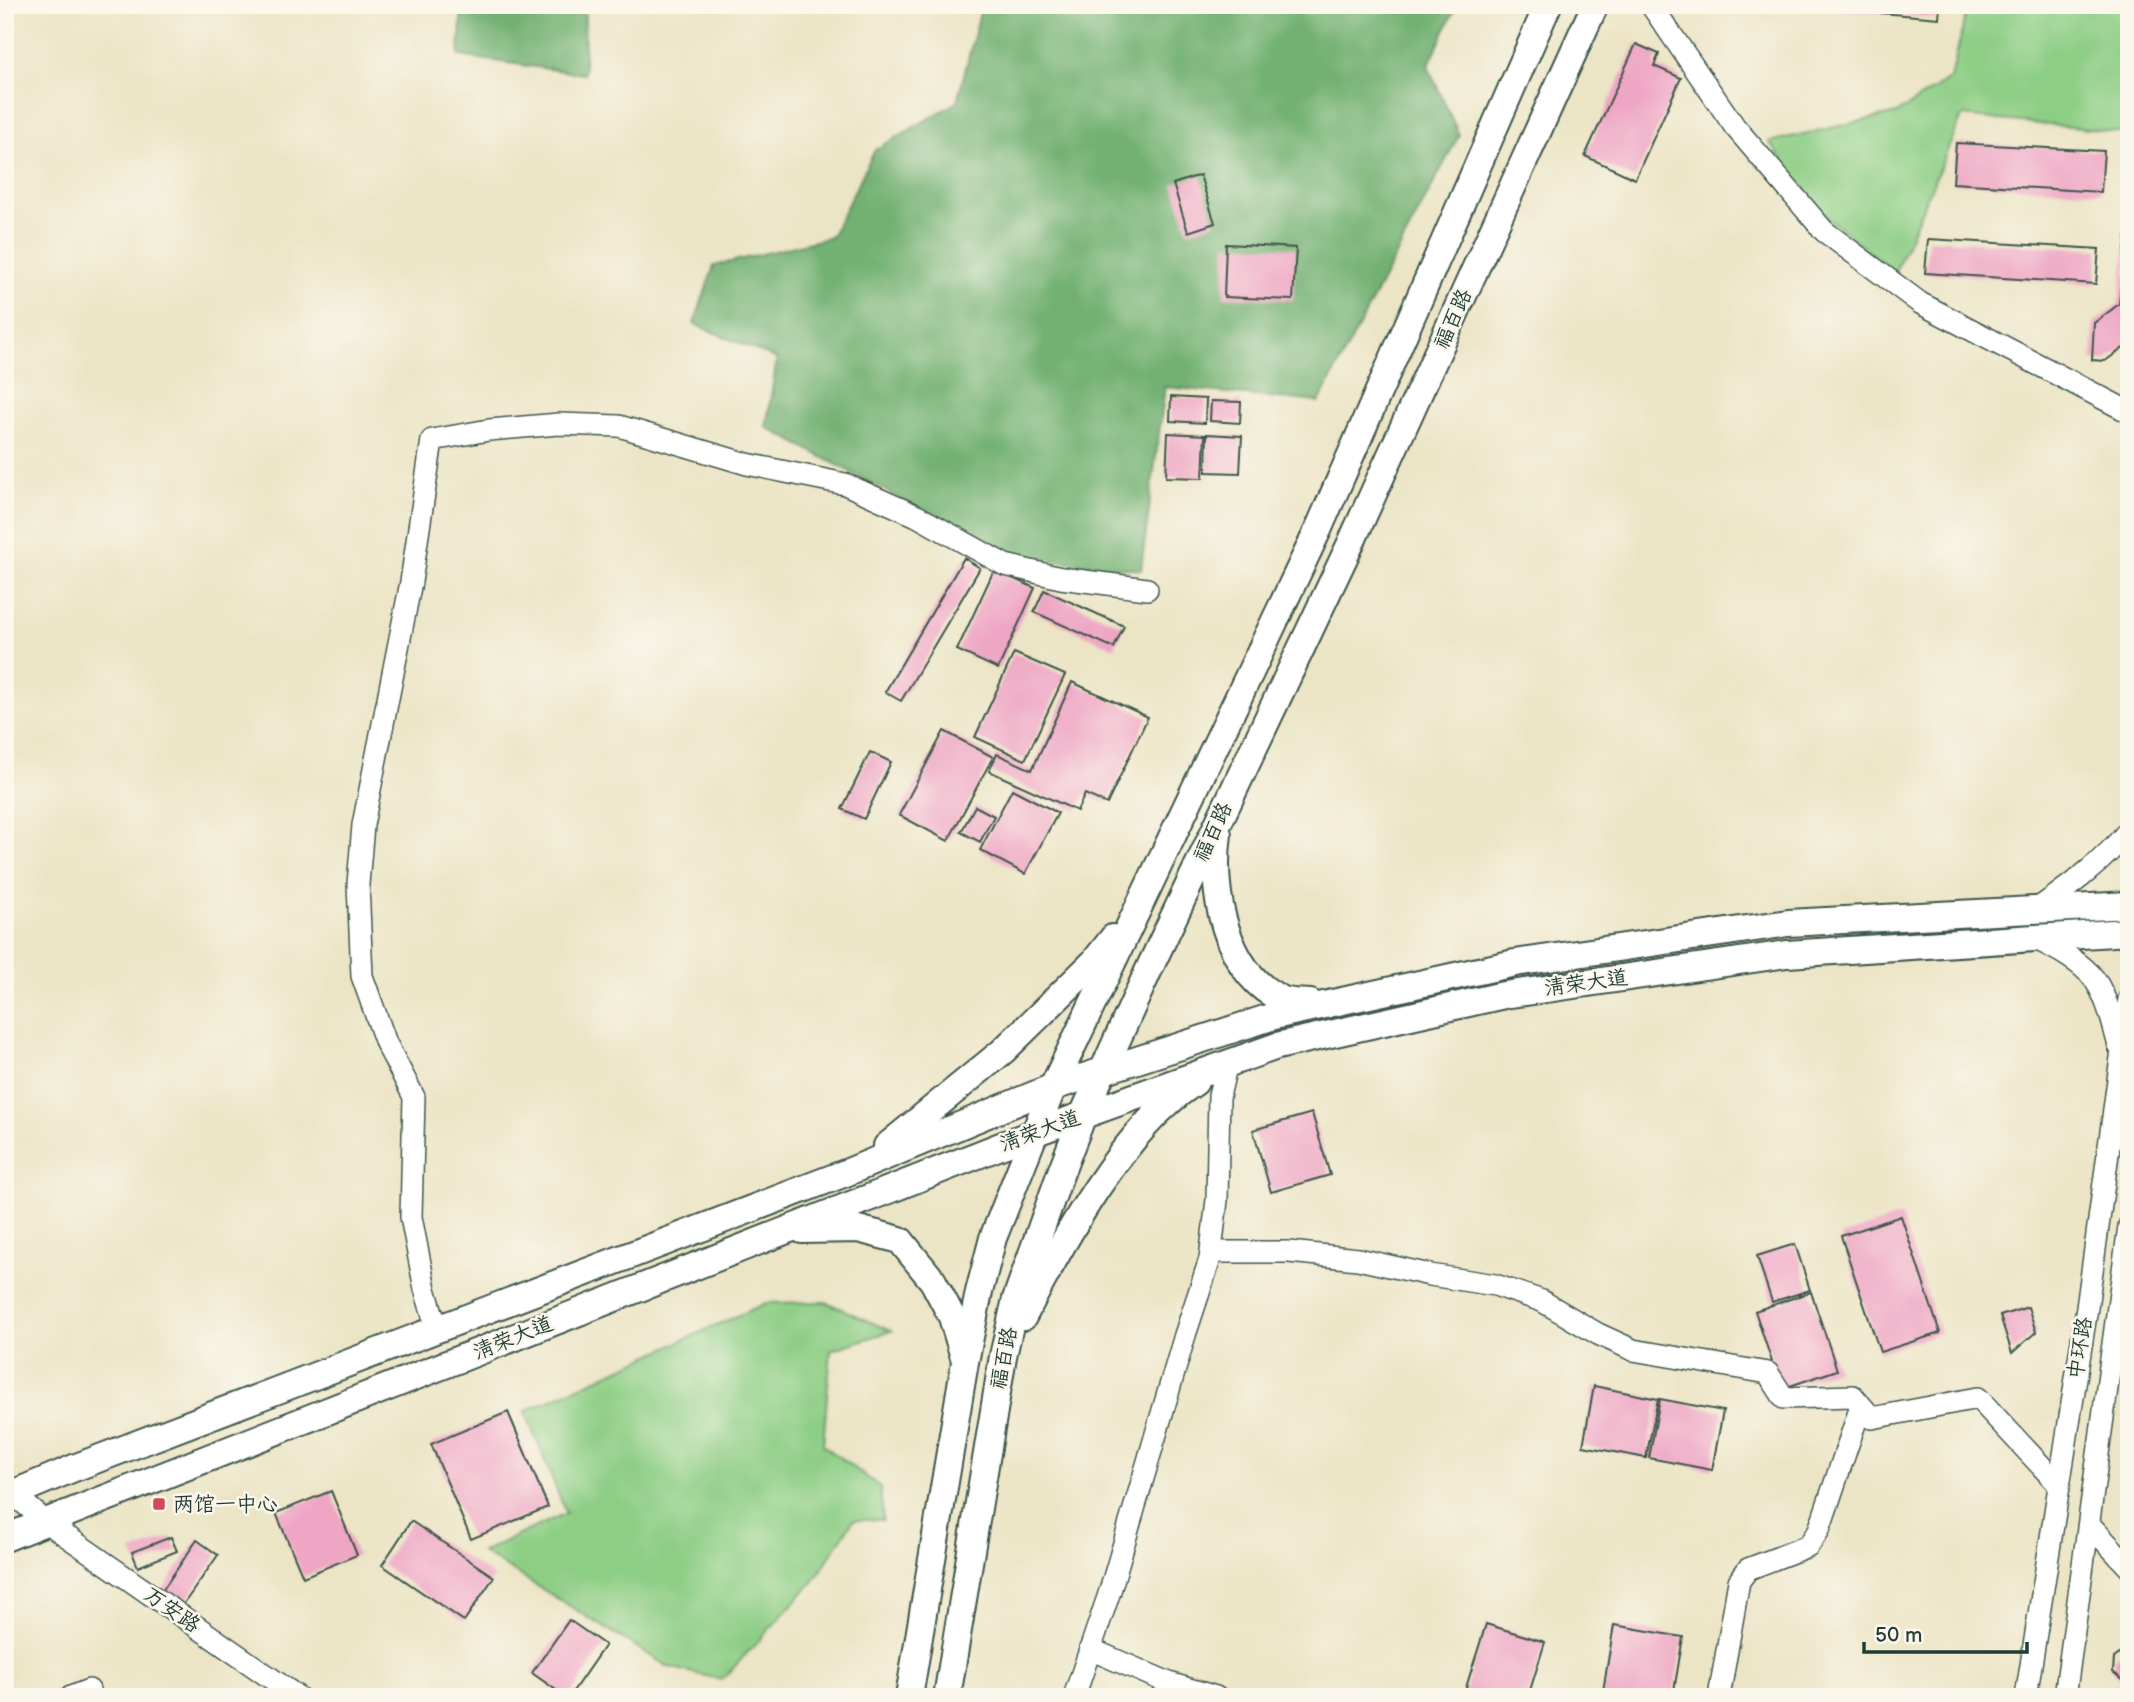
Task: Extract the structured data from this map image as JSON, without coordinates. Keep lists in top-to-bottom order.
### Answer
{
  "streets": {
    "main road": ["福百路", "清荣大道"],
    "street": ["中环路", "万安路"]
  },
  "crossings": [
    ["福百路", "清荣大道"],
    ["清荣大道", "万安路"]
  ],
  "places": {
    "transit": ["两馆一中心"]
  },
  "scale_bar": "50 m"
}
